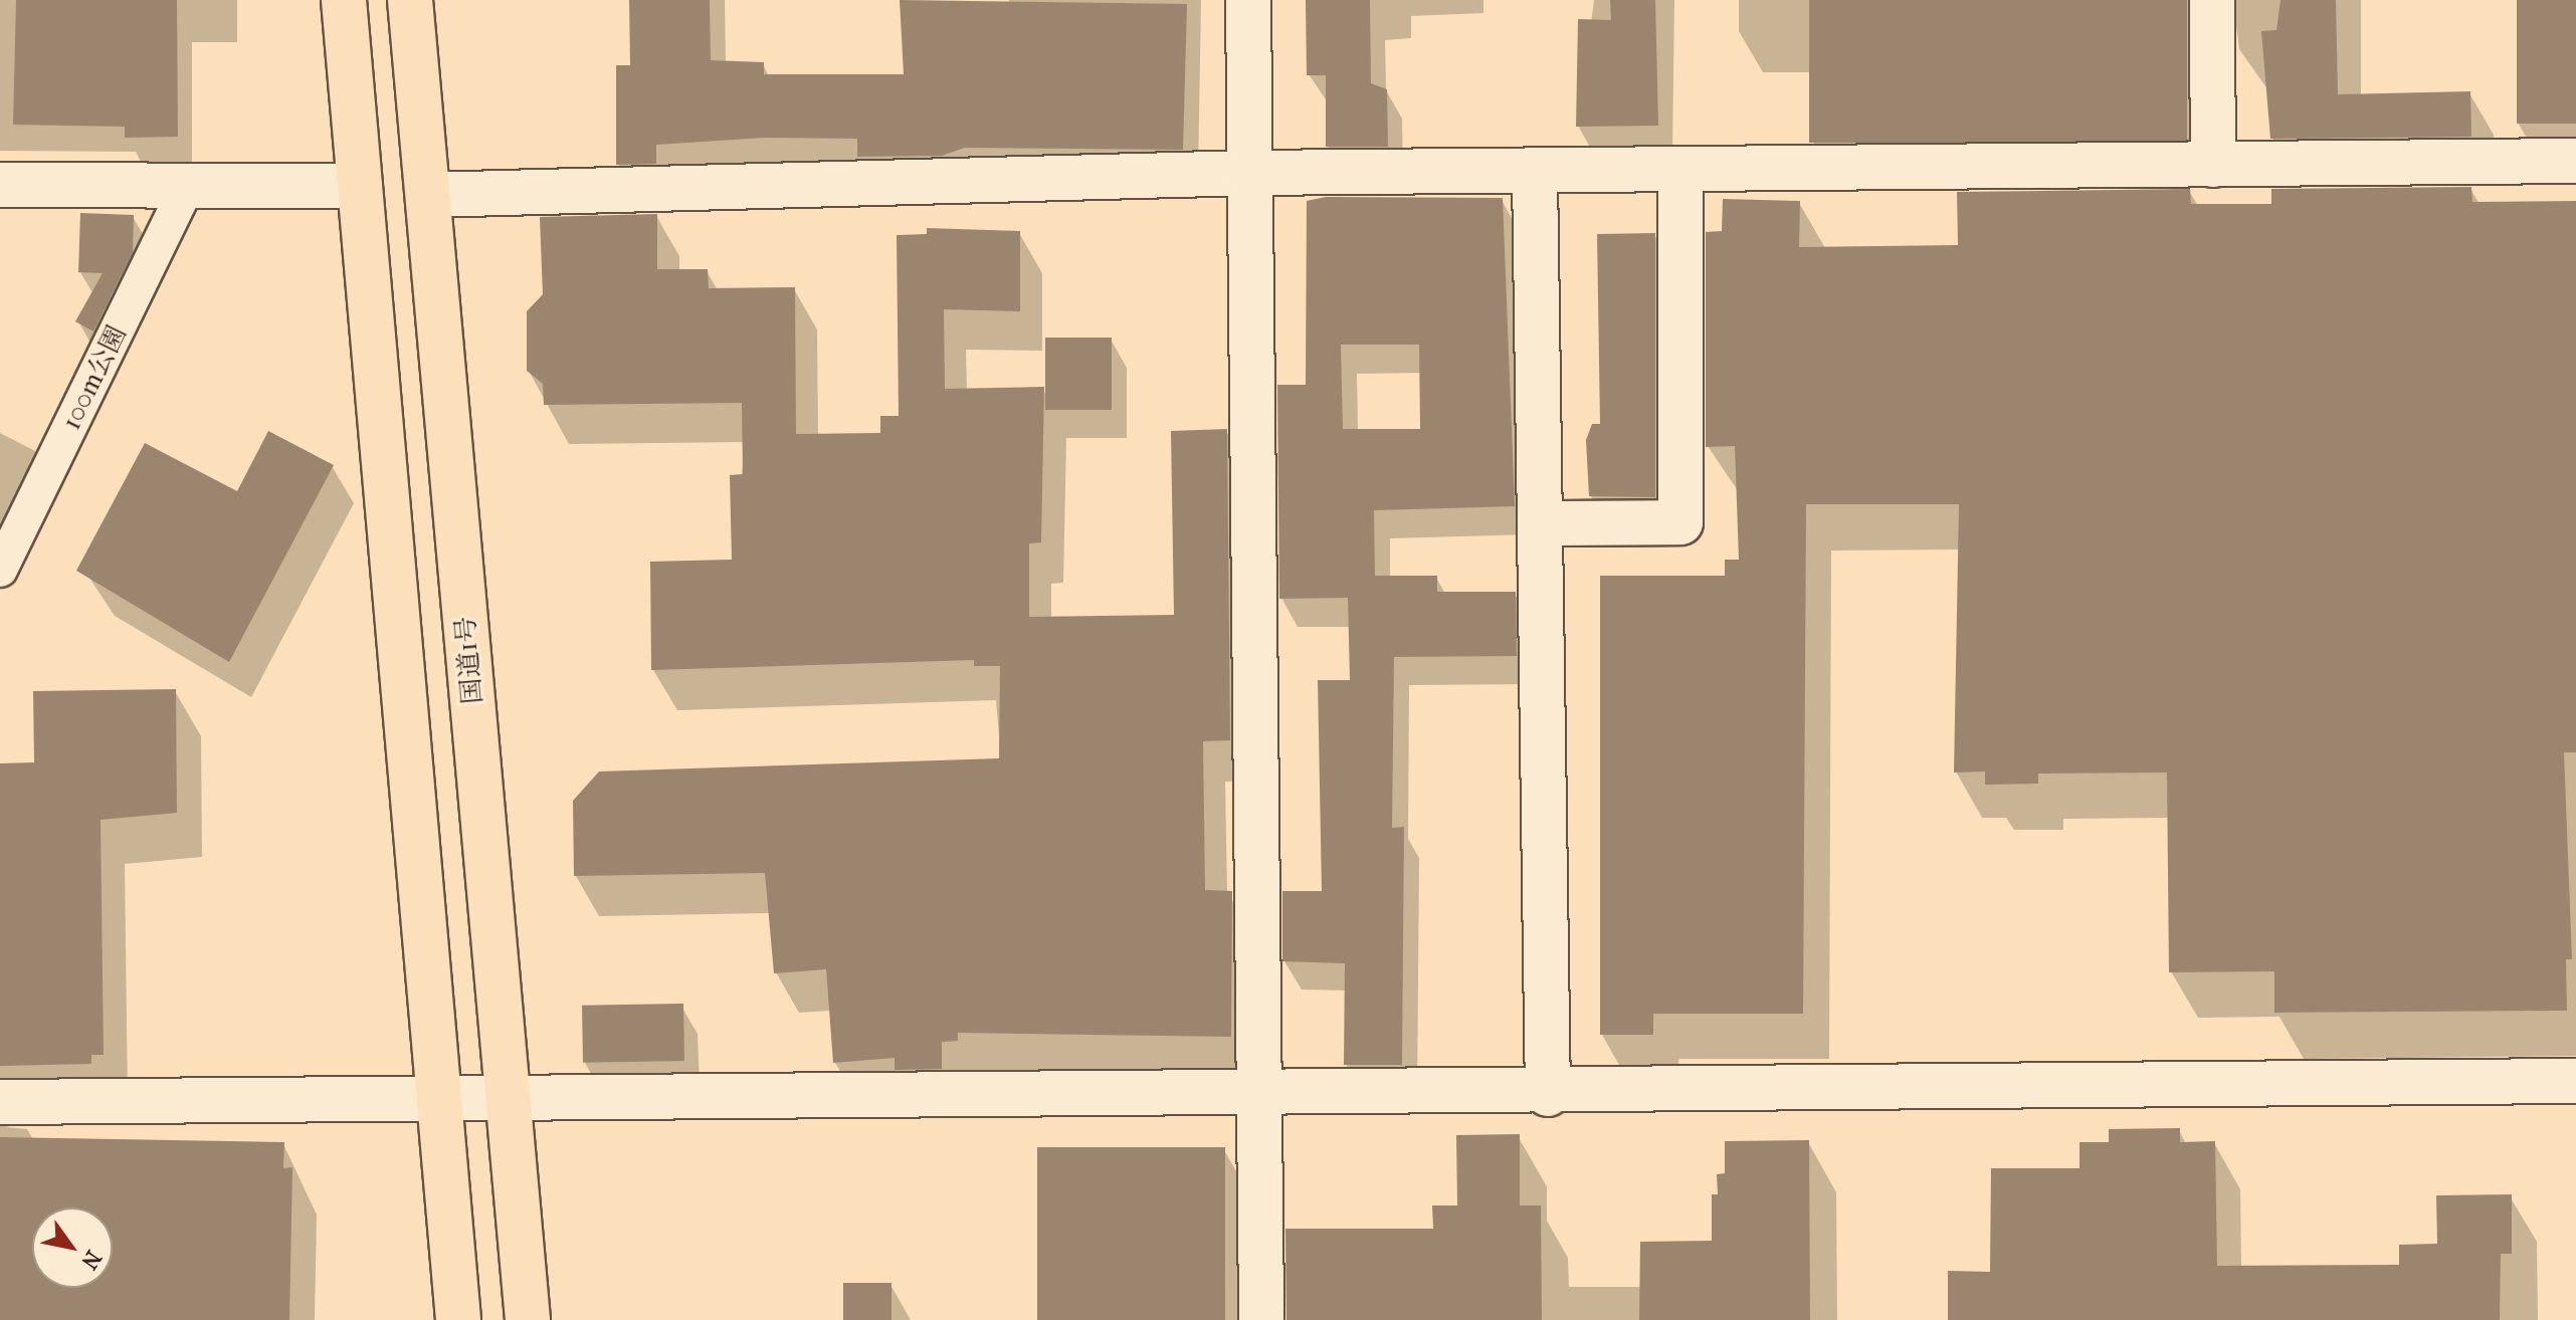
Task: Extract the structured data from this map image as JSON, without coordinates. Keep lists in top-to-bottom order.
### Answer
{
  "streets": {
    "highway": ["国道1号"],
    "street": ["100m公園"]
  },
  "north": "bottom right"
}
